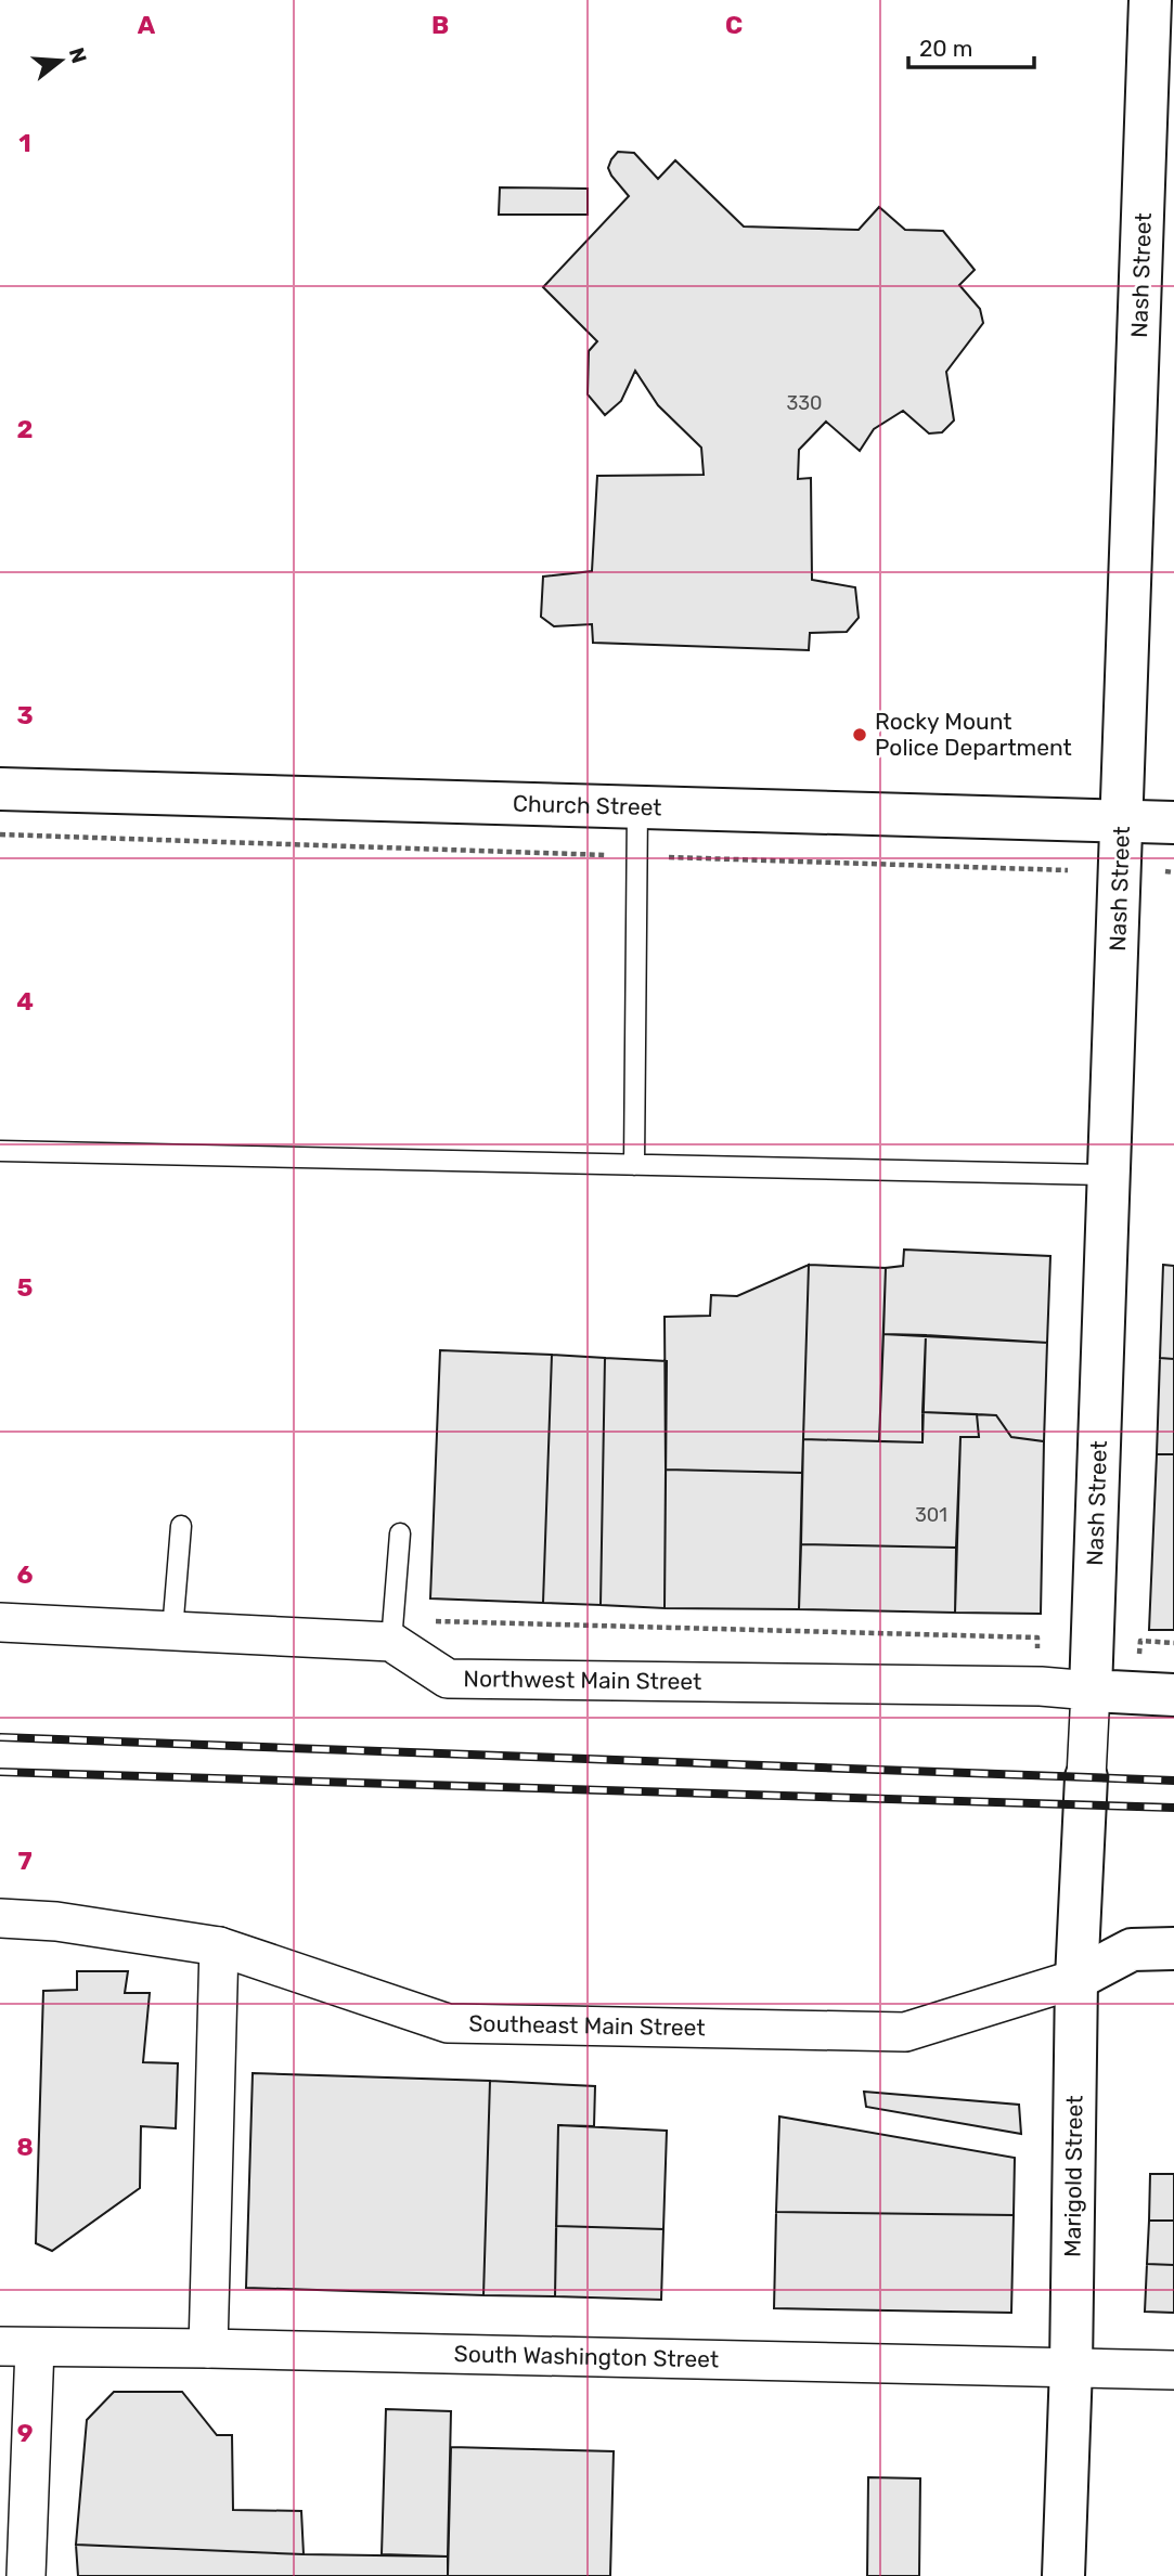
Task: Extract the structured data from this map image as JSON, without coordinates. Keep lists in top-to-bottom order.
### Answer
{
  "streets": {
    "street": [
      "Nash Street",
      "Church Street",
      "Northwest Main Street",
      "Southeast Main Street",
      "Marigold Street",
      "South Washington Street"
    ]
  },
  "crossings": [
    ["Nash Street", "Church Street"],
    ["Nash Street", "Northwest Main Street"],
    ["Nash Street", "Marigold Street"],
    ["Southeast Main Street", "Marigold Street"],
    ["Marigold Street", "South Washington Street"]
  ],
  "places": ["Rocky Mount Police Department"],
  "house_numbers": ["330", "301"],
  "scale_bar": "20 m",
  "north": "right",
  "grid": {
    "columns": ["A", "B", "C"],
    "rows": [
      "1",
      "2",
      "3",
      "4",
      "5",
      "6",
      "7",
      "8",
      "9"
    ]
  }
}
